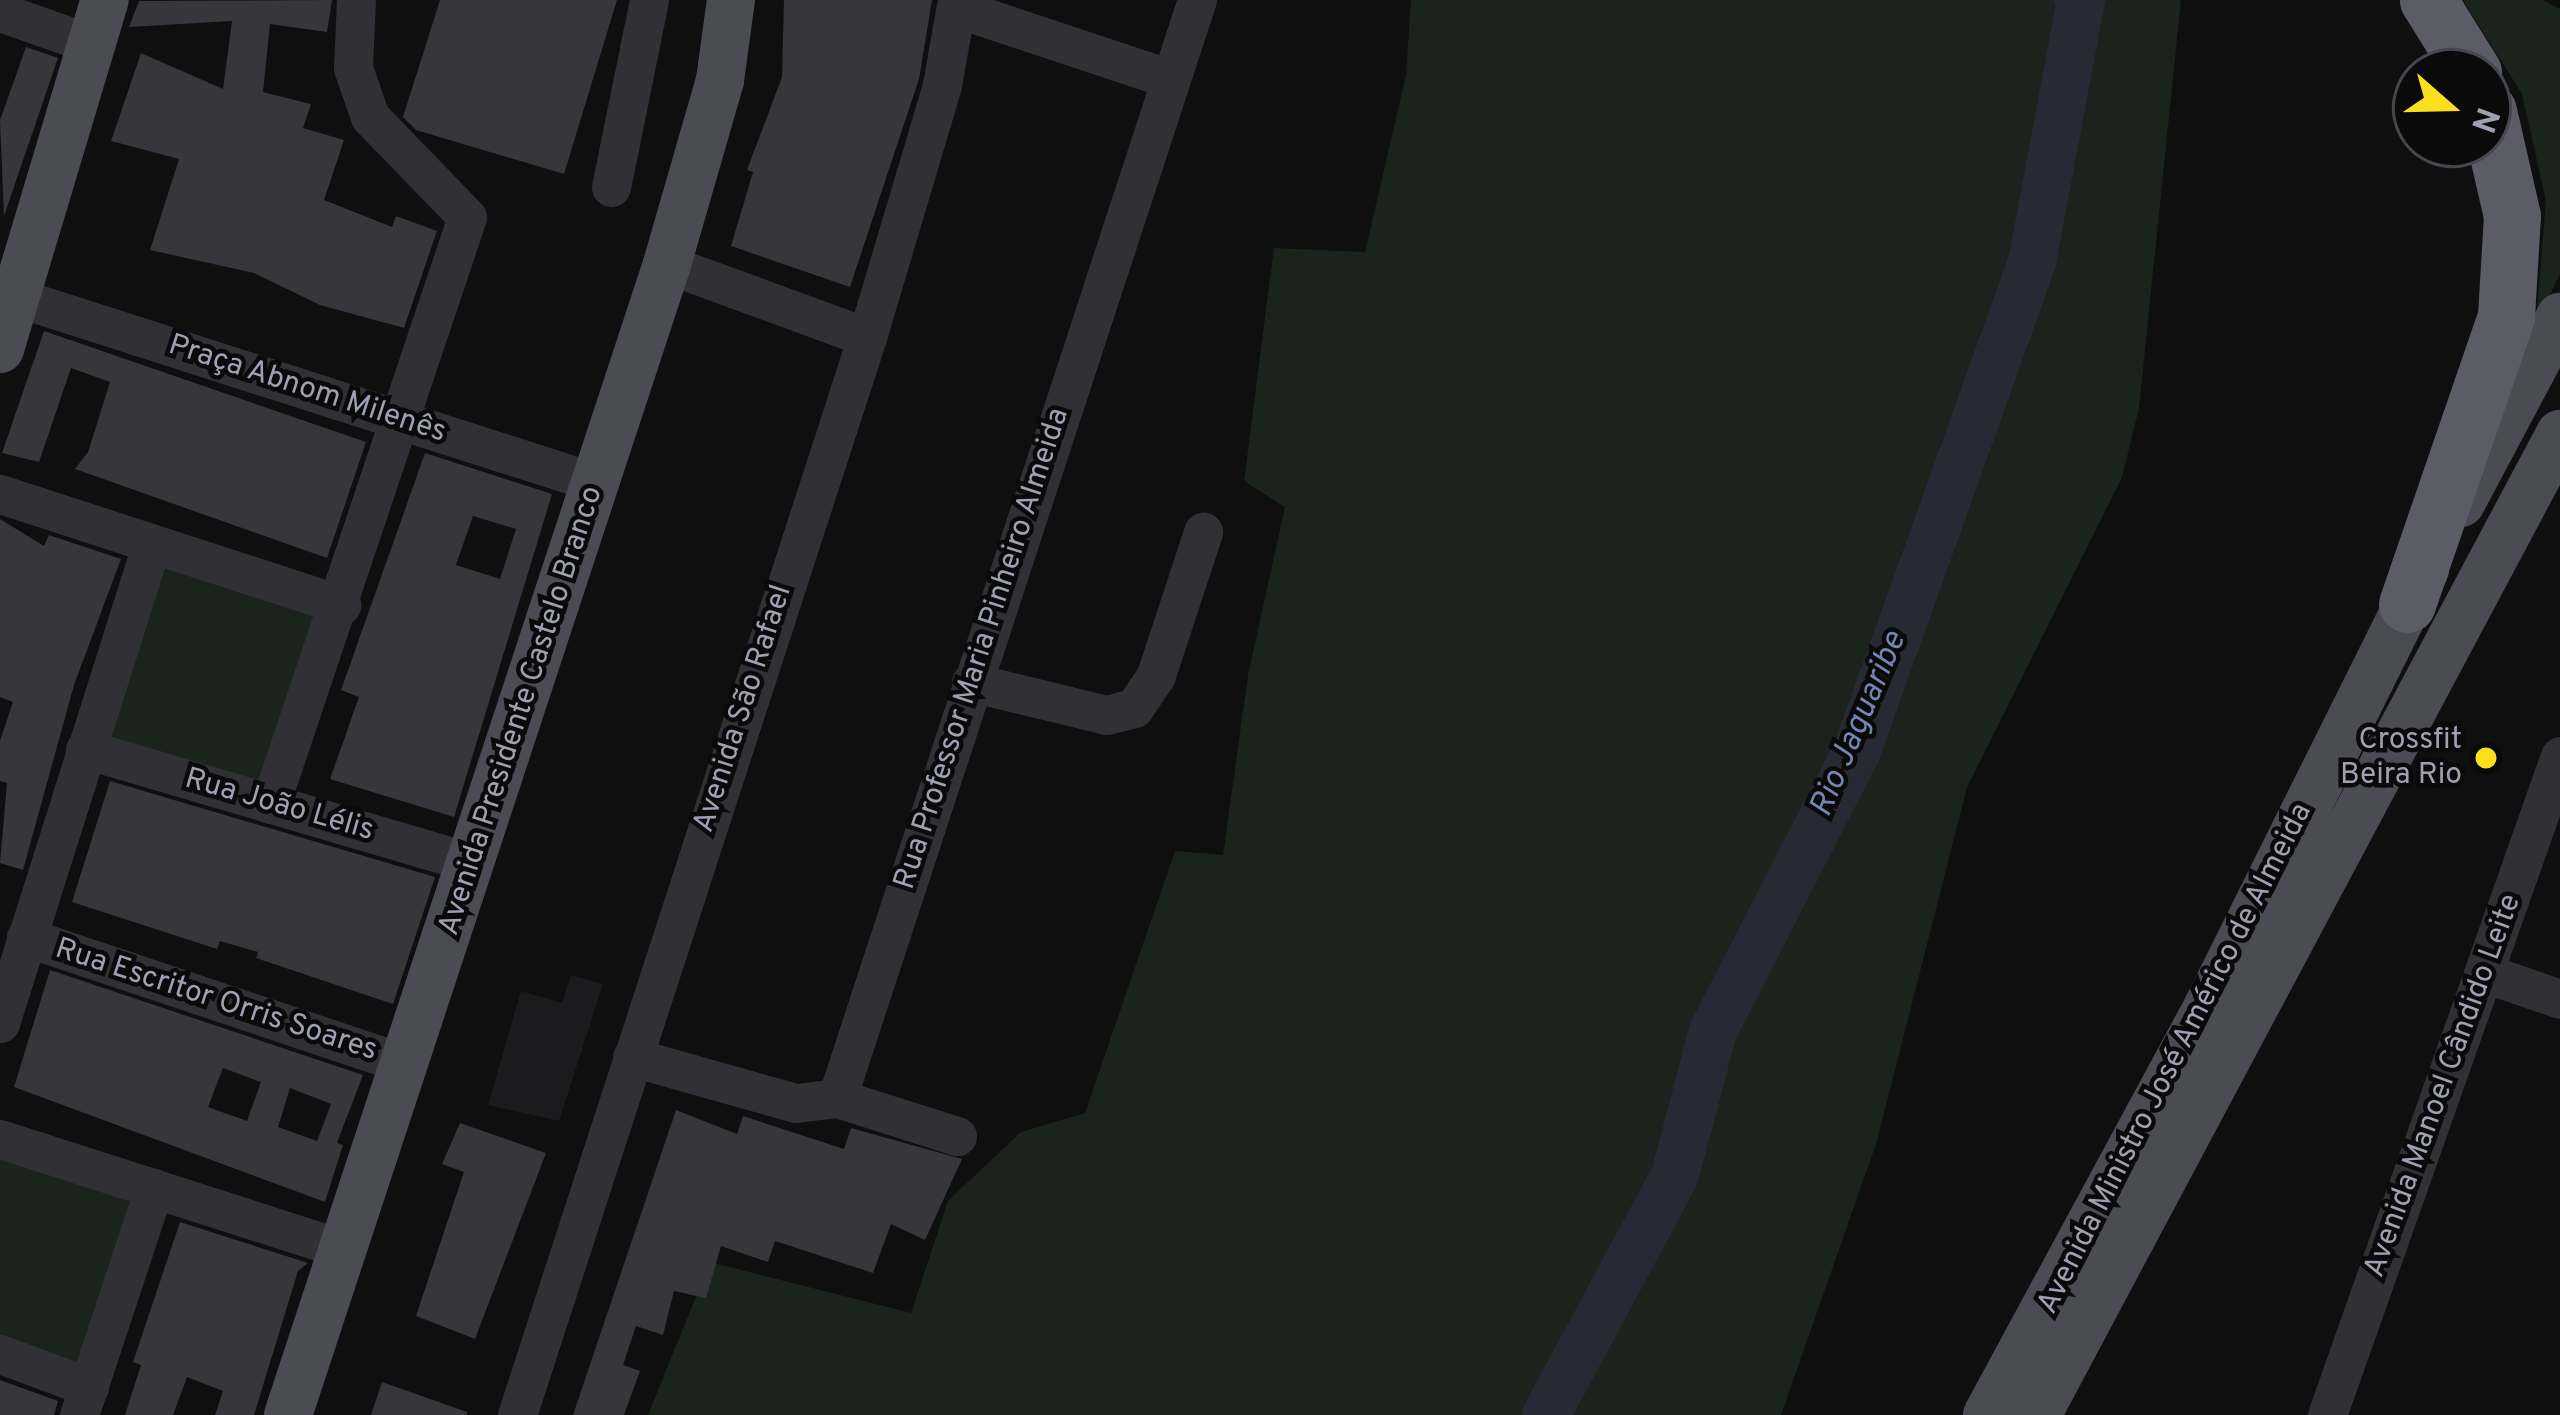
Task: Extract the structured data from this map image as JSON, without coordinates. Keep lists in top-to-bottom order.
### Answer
{
  "streets": {
    "main road": ["Avenida Presidente Castelo Branco", "Avenida Ministro José Américo de Almeida"],
    "street": [
      "Praça Abnom Milenês",
      "Rua Professor Maria Pinheiro Almeida",
      "Avenida São Rafael",
      "Rua João Lélis",
      "Rua Escritor Orris Soares",
      "Avenida Manoel Cândido Leite"
    ]
  },
  "crossings": [
    ["Praça Abnom Milenês", "Avenida Presidente Castelo Branco"],
    ["Avenida Presidente Castelo Branco", "Rua João Lélis"],
    ["Avenida Presidente Castelo Branco", "Rua Escritor Orris Soares"]
  ],
  "water": ["Rio Jaguaribe"],
  "places": ["Crossfit Beira Rio"],
  "north": "right"
}
